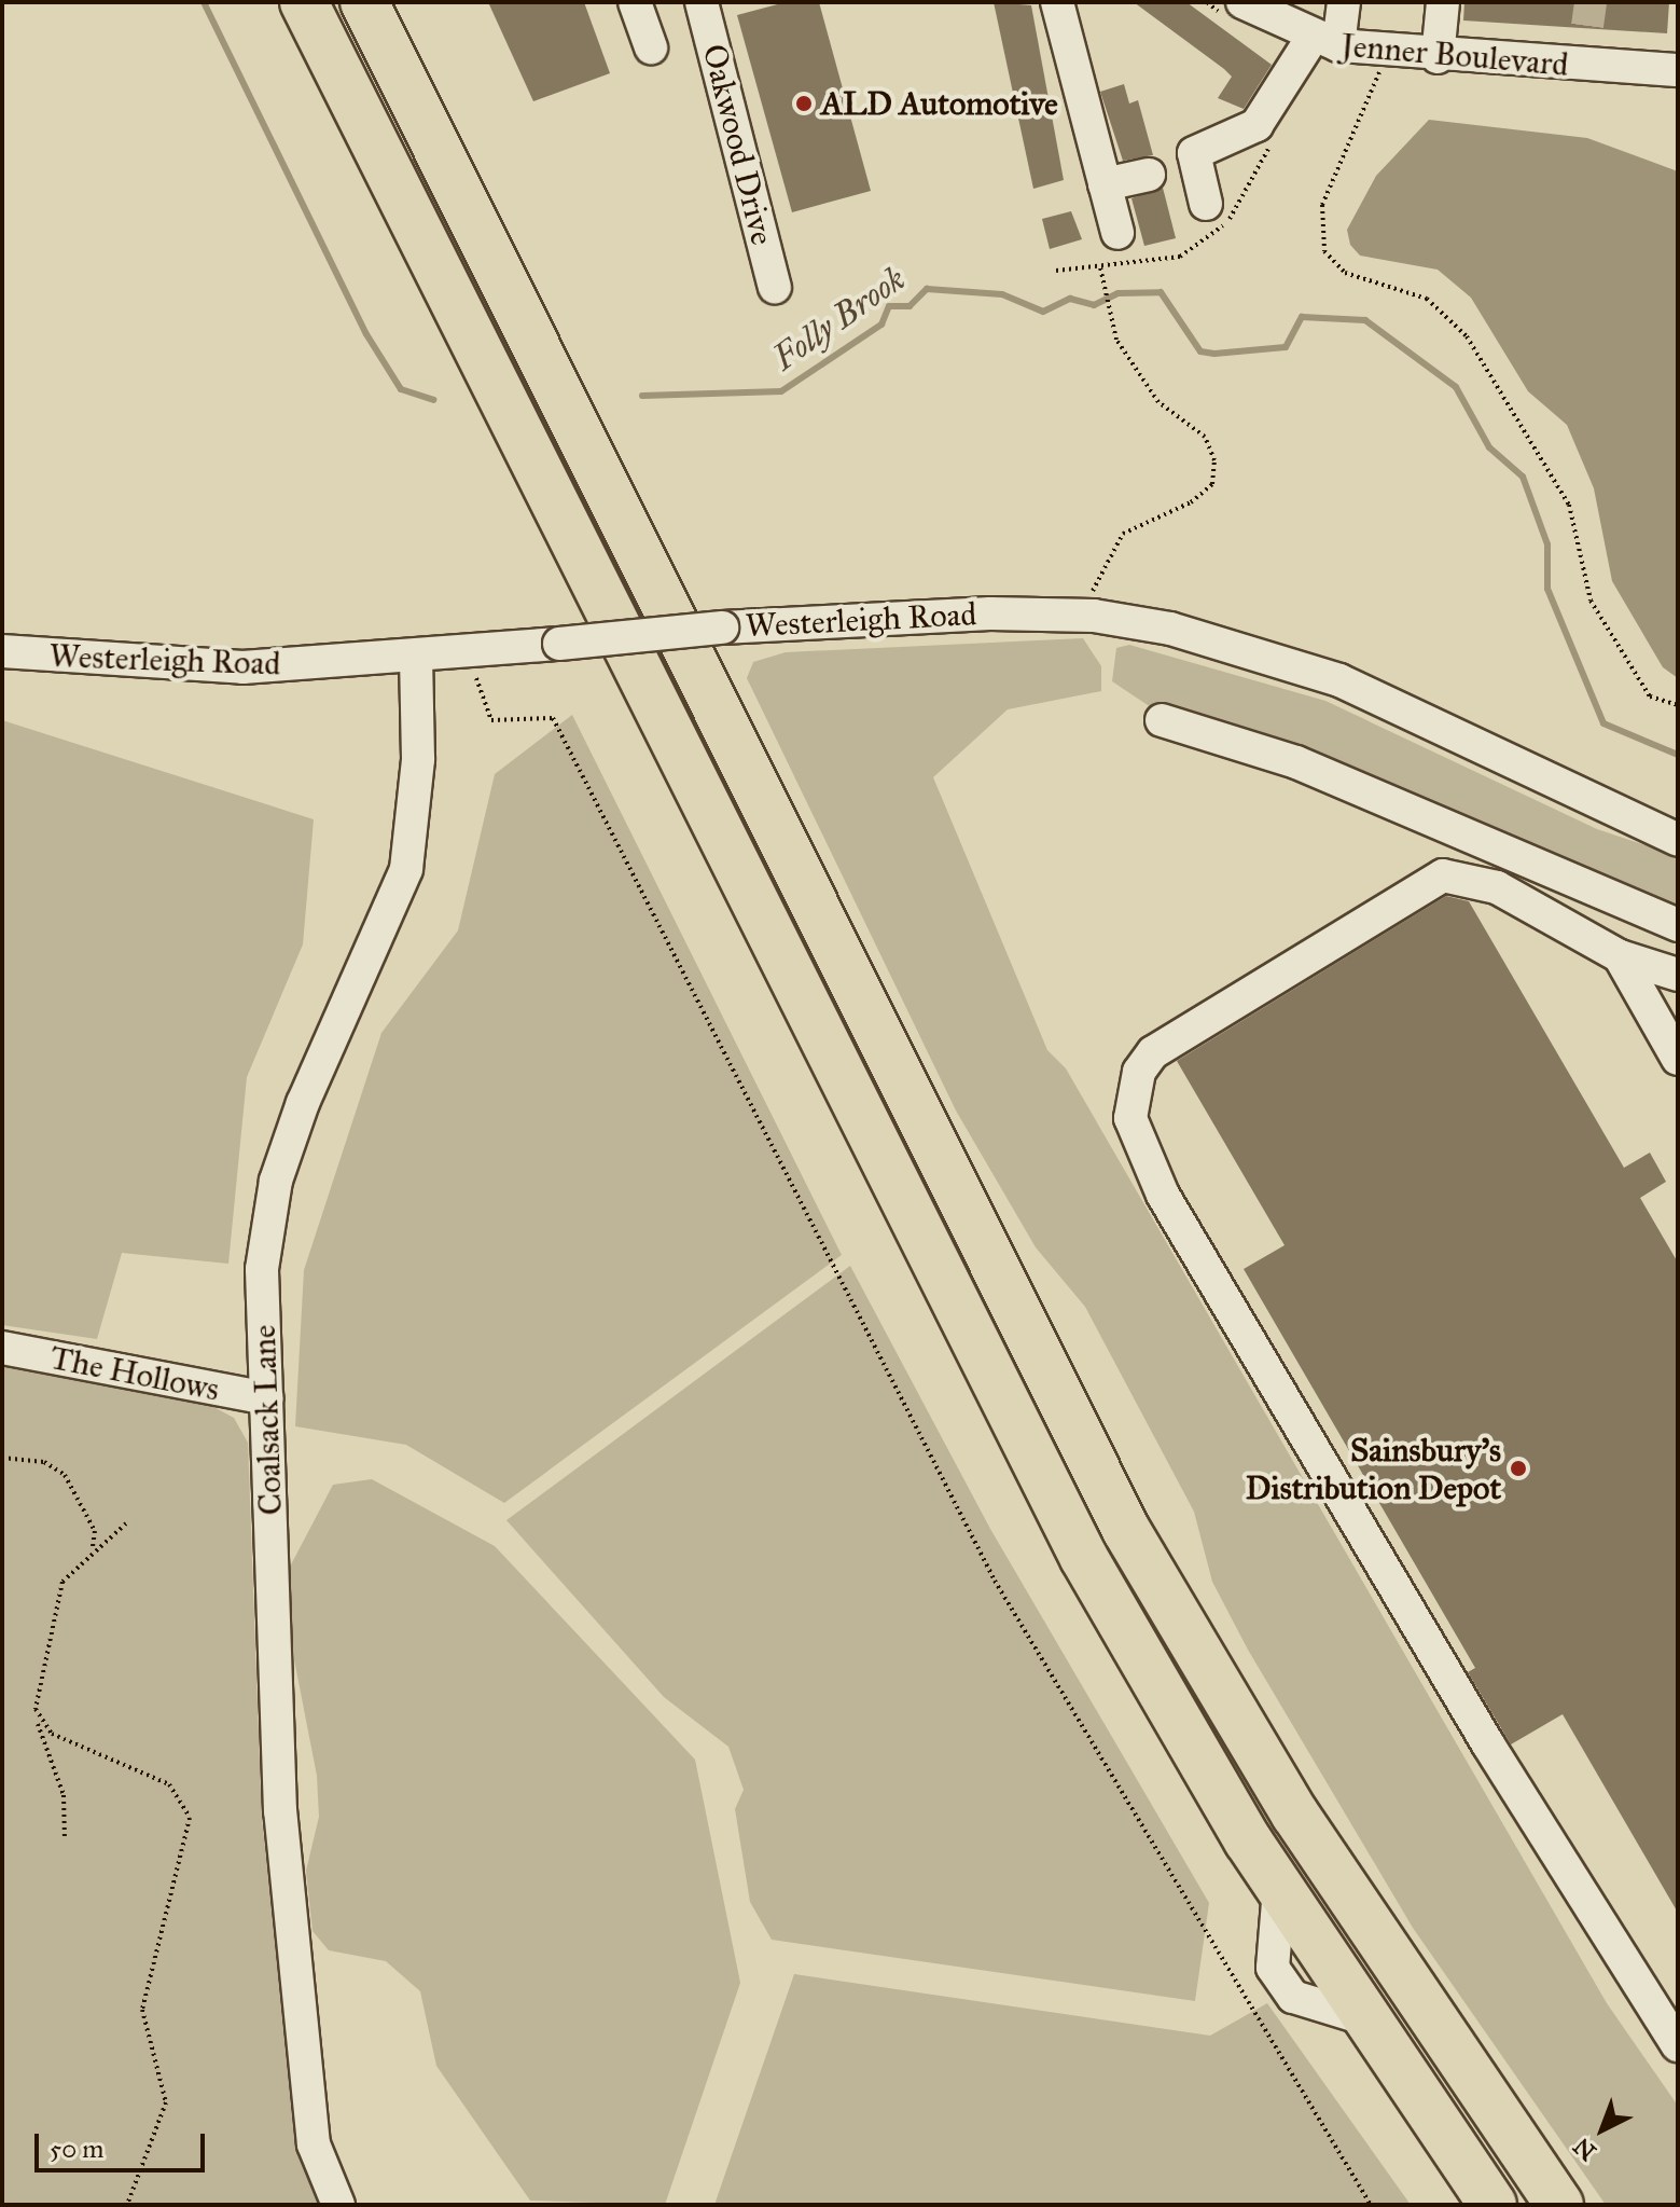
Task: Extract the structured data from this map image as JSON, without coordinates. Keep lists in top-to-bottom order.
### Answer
{
  "streets": {
    "street": [
      "Jenner Boulevard",
      "Oakwood Drive",
      "Westerleigh Road",
      "The Hollows",
      "Coalsack Lane"
    ]
  },
  "crossings": [
    ["Westerleigh Road", "Coalsack Lane"],
    ["The Hollows", "Coalsack Lane"]
  ],
  "water": ["Folly Brook"],
  "places": ["ALD Automotive", "Sainsbury's Distribution Depot"],
  "scale_bar": "50 m",
  "north": "bottom left"
}
